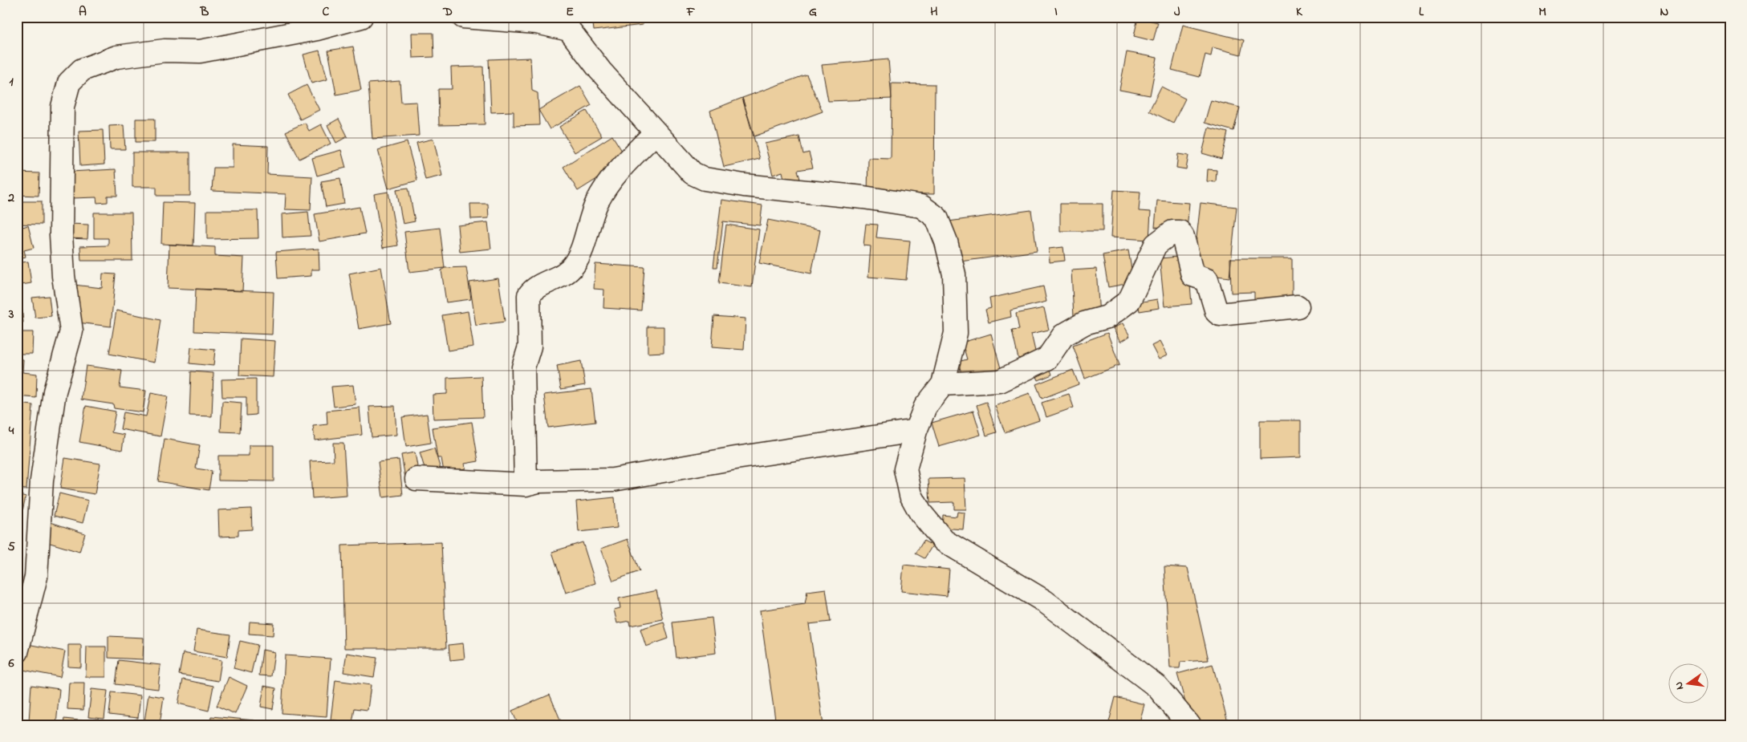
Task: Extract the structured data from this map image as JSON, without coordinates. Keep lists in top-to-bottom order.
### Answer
{
  "north": "left",
  "grid": {
    "columns": [
      "A",
      "B",
      "C",
      "D",
      "E",
      "F",
      "G",
      "H",
      "I",
      "J",
      "K",
      "L",
      "M",
      "N"
    ],
    "rows": [
      "1",
      "2",
      "3",
      "4",
      "5",
      "6"
    ]
  }
}
